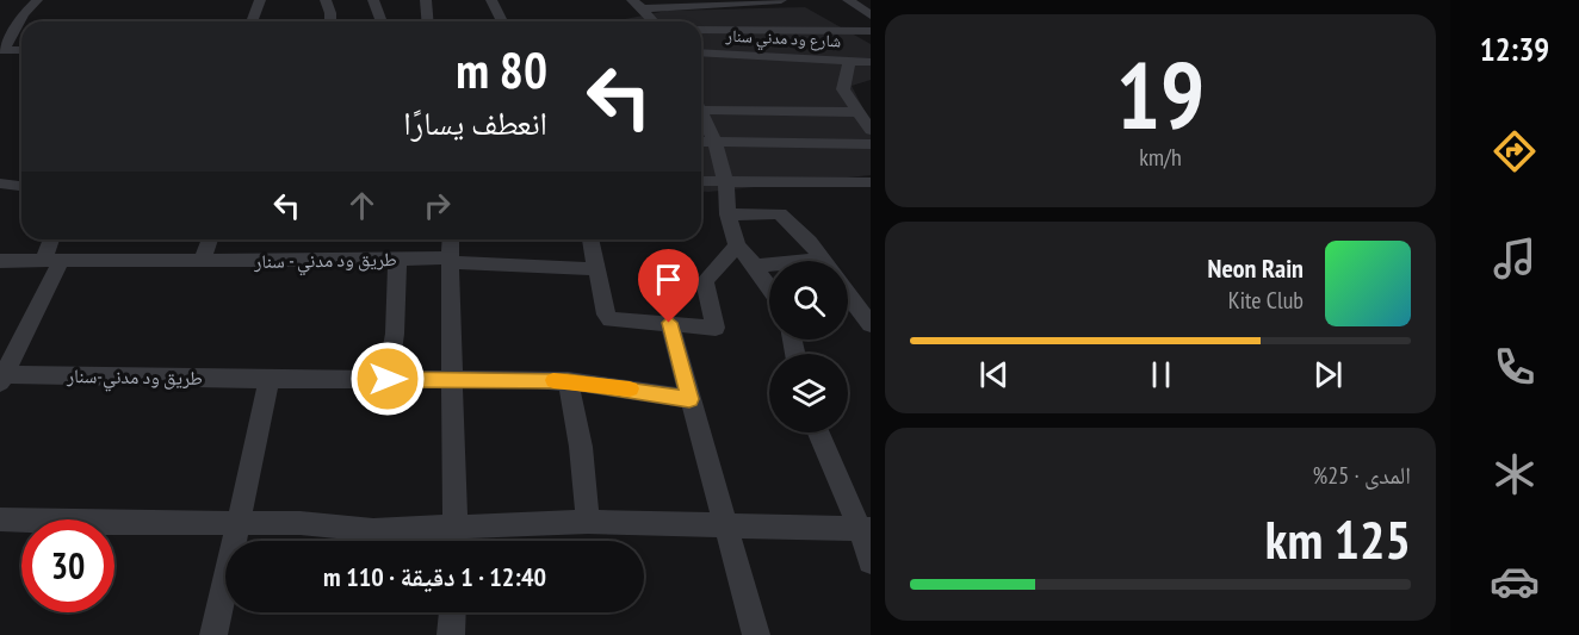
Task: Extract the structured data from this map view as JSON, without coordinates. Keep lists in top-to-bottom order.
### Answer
{
  "streets": {
    "street": ["شارع ود مدني سنار", "طريق ود مدني - سنار", "طريق ود مدني-سنار"]
  },
  "page": {
    "tabs": "12:39",
    "tile": [
      ["19", "km/h"],
      ["المدى · 25%", "125 km"]
    ],
    "turn": ["80 m", "انعطف يسارًا"],
    "song": ["Neon Rain", "Kite Club"],
    "limit": "30",
    "trip": "12:40 · 1 دقيقة · 110 m"
  }
}
